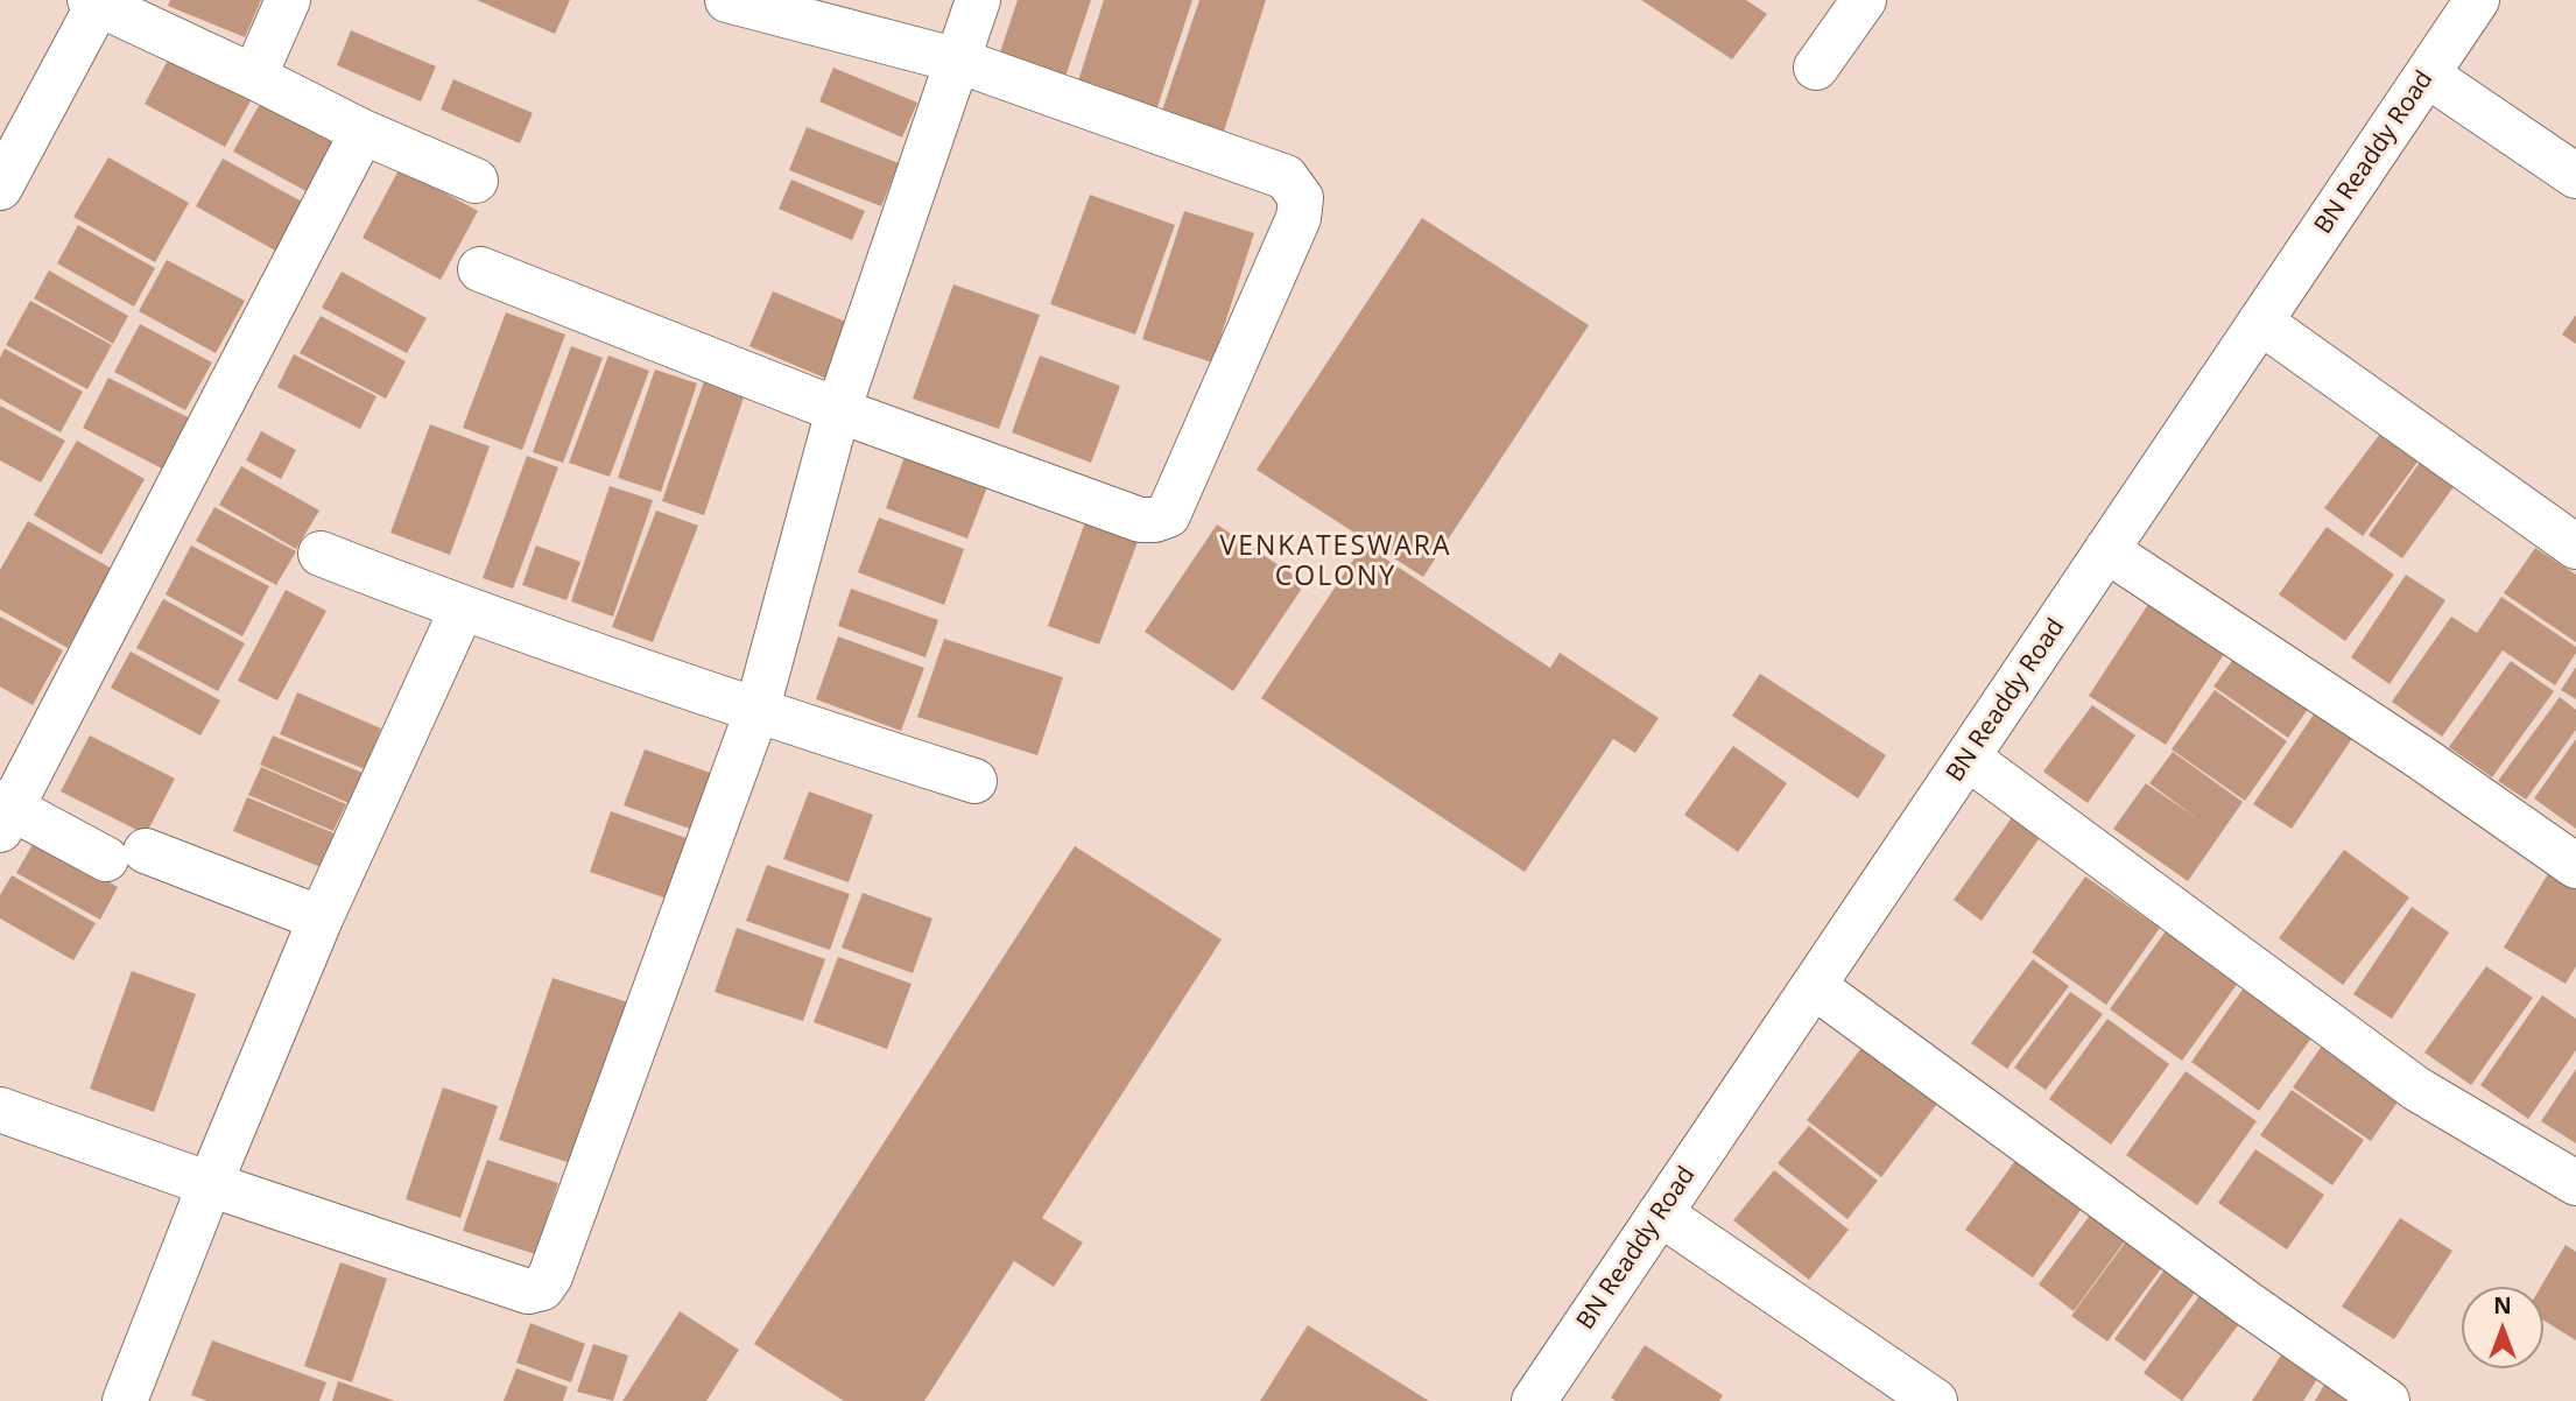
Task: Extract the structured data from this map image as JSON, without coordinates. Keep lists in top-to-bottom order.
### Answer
{
  "streets": {
    "street": ["BN Readdy Road"]
  },
  "districts": ["VENKATESWARA COLONY"],
  "north": "top"
}
